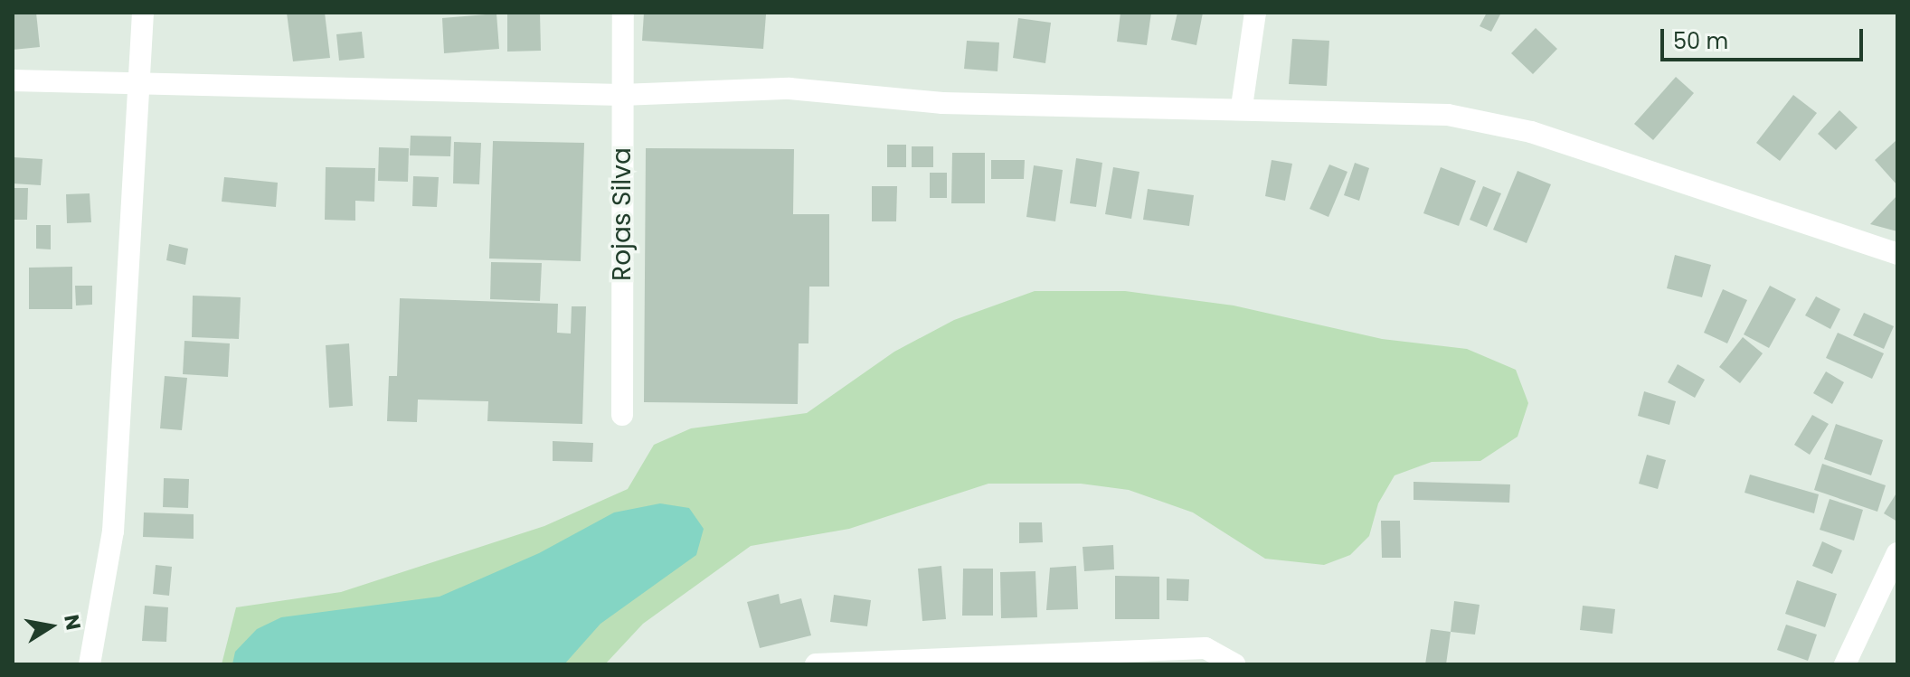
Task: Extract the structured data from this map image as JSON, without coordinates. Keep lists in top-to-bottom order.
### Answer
{
  "streets": {
    "street": ["Rojas Silva"]
  },
  "scale_bar": "50 m",
  "north": "right"
}
